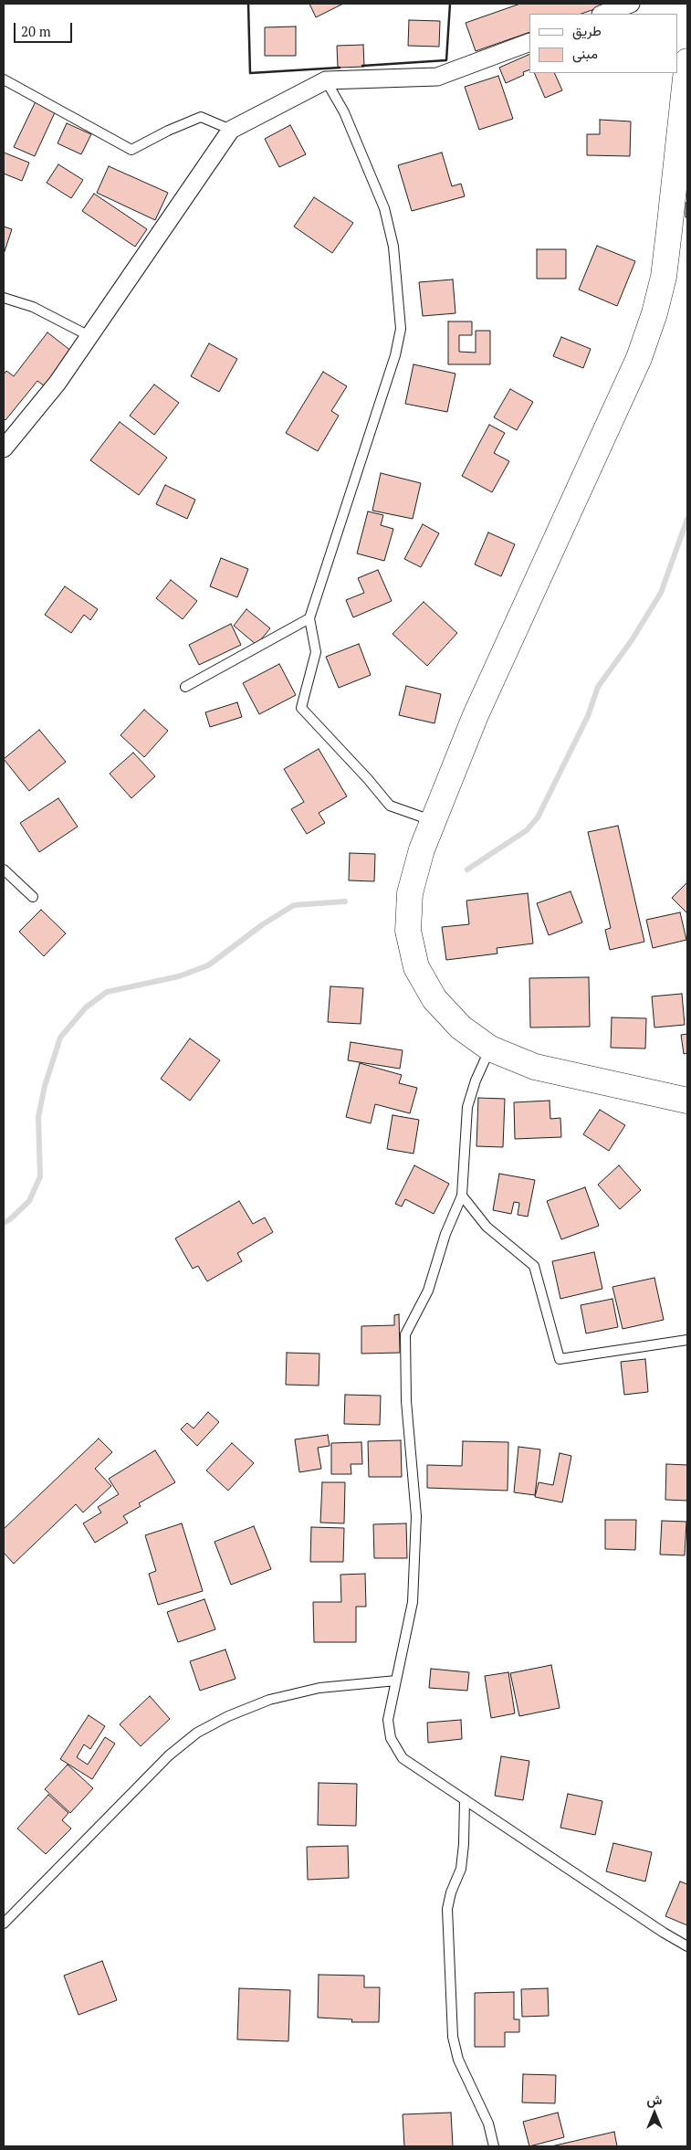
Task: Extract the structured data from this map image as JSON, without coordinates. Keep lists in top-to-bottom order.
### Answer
{
  "legend": ["طريق", "مبنى"],
  "scale_bar": "20 m",
  "north": "top"
}
